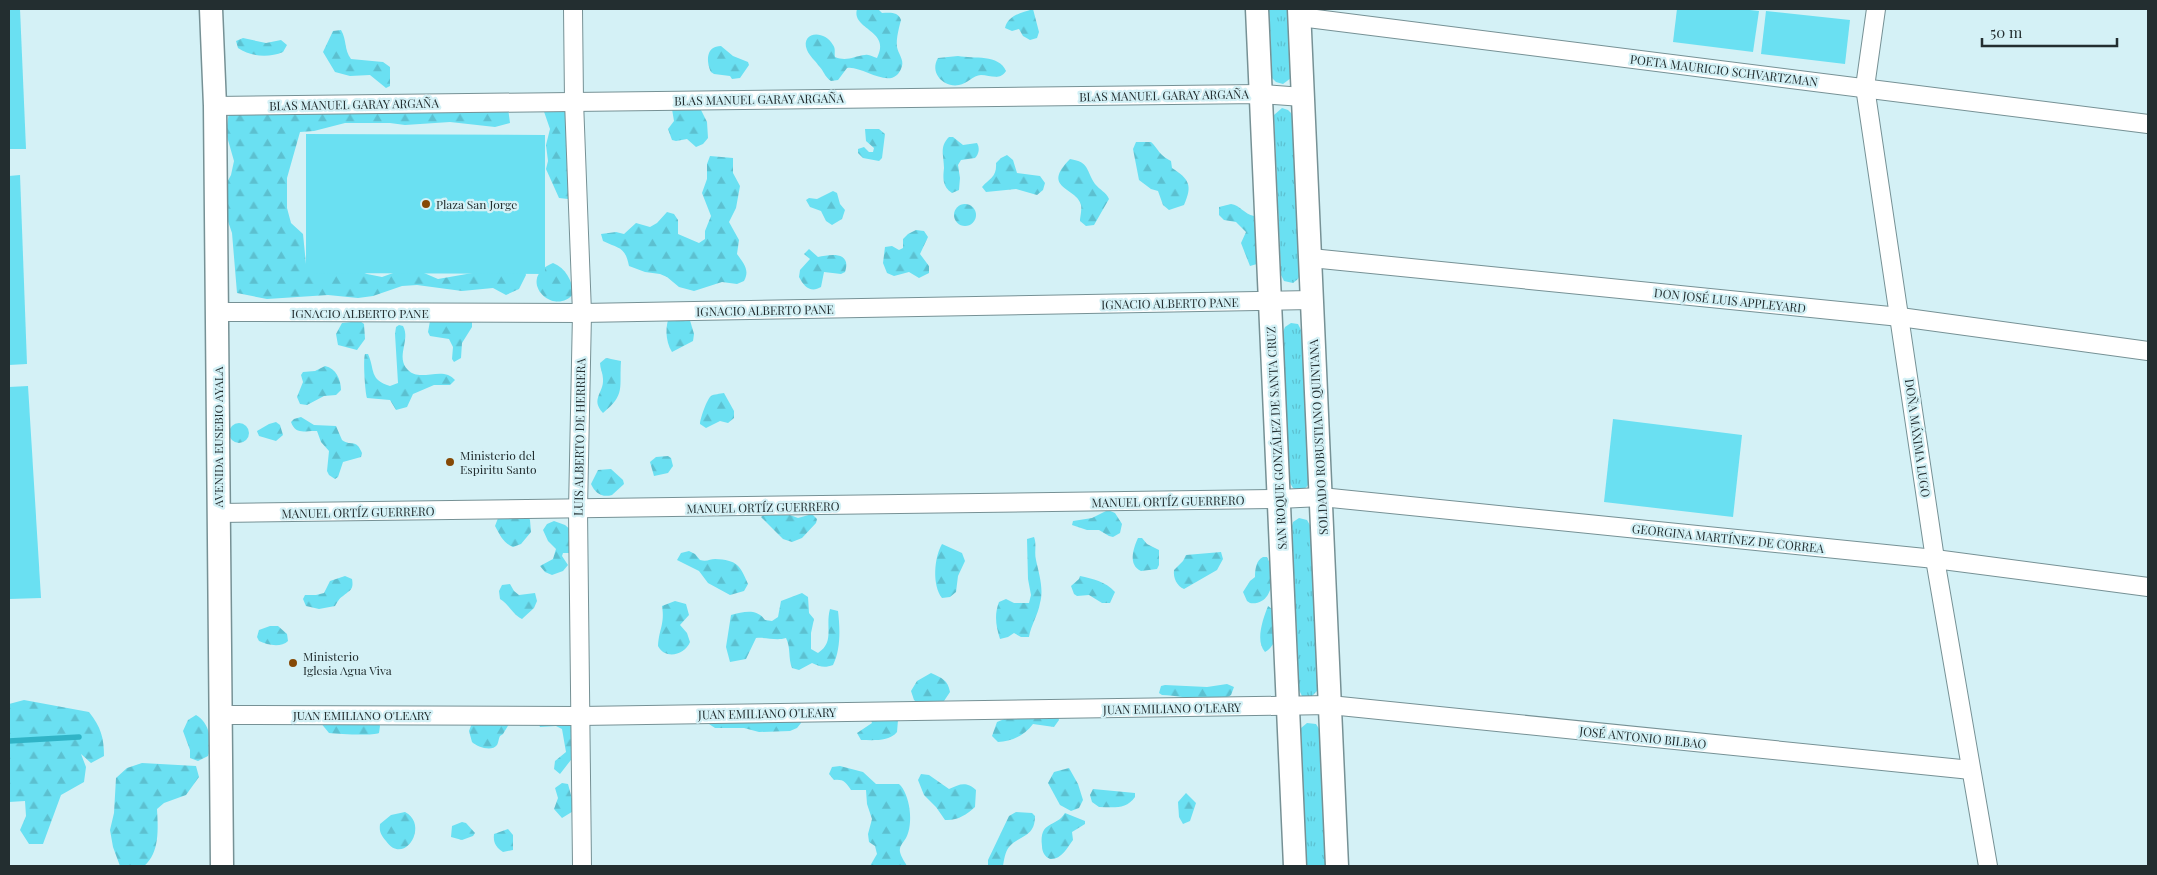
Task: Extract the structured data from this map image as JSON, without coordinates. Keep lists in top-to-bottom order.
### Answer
{
  "streets": {
    "street": [
      "POETA MAURICIO SCHVARTZMAN",
      "BLAS MANUEL GARAY ARGAÑA",
      "DON JOSÉ LUIS APPLEYARD",
      "IGNACIO ALBERTO PANE",
      "AVENIDA EUSEBIO AYALA",
      "LUIS ALBERTO DE HERRERA",
      "SOLDADO ROBUSTIANO QUINTANA",
      "SAN ROQUE GONZÁLEZ DE SANTA CRUZ",
      "DOÑA MÁXIMA LUGO",
      "MANUEL ORTÍZ GUERRERO",
      "GEORGINA MARTÍNEZ DE CORREA",
      "JUAN EMILIANO O'LEARY",
      "JOSÉ ANTONIO BILBAO"
    ]
  },
  "crossings": [
    ["POETA MAURICIO SCHVARTZMAN", "SOLDADO ROBUSTIANO QUINTANA"],
    ["POETA MAURICIO SCHVARTZMAN", "DOÑA MÁXIMA LUGO"],
    ["BLAS MANUEL GARAY ARGAÑA", "AVENIDA EUSEBIO AYALA"],
    ["BLAS MANUEL GARAY ARGAÑA", "LUIS ALBERTO DE HERRERA"],
    ["BLAS MANUEL GARAY ARGAÑA", "SOLDADO ROBUSTIANO QUINTANA"],
    ["BLAS MANUEL GARAY ARGAÑA", "SAN ROQUE GONZÁLEZ DE SANTA CRUZ"],
    ["DON JOSÉ LUIS APPLEYARD", "SOLDADO ROBUSTIANO QUINTANA"],
    ["DON JOSÉ LUIS APPLEYARD", "DOÑA MÁXIMA LUGO"],
    ["IGNACIO ALBERTO PANE", "AVENIDA EUSEBIO AYALA"],
    ["IGNACIO ALBERTO PANE", "LUIS ALBERTO DE HERRERA"],
    ["IGNACIO ALBERTO PANE", "SOLDADO ROBUSTIANO QUINTANA"],
    ["IGNACIO ALBERTO PANE", "SAN ROQUE GONZÁLEZ DE SANTA CRUZ"],
    ["AVENIDA EUSEBIO AYALA", "MANUEL ORTÍZ GUERRERO"],
    ["AVENIDA EUSEBIO AYALA", "JUAN EMILIANO O'LEARY"],
    ["LUIS ALBERTO DE HERRERA", "MANUEL ORTÍZ GUERRERO"],
    ["LUIS ALBERTO DE HERRERA", "JUAN EMILIANO O'LEARY"],
    ["SOLDADO ROBUSTIANO QUINTANA", "MANUEL ORTÍZ GUERRERO"],
    ["SOLDADO ROBUSTIANO QUINTANA", "GEORGINA MARTÍNEZ DE CORREA"],
    ["SOLDADO ROBUSTIANO QUINTANA", "JUAN EMILIANO O'LEARY"],
    ["SOLDADO ROBUSTIANO QUINTANA", "JOSÉ ANTONIO BILBAO"],
    ["SAN ROQUE GONZÁLEZ DE SANTA CRUZ", "MANUEL ORTÍZ GUERRERO"],
    ["SAN ROQUE GONZÁLEZ DE SANTA CRUZ", "JUAN EMILIANO O'LEARY"],
    ["DOÑA MÁXIMA LUGO", "GEORGINA MARTÍNEZ DE CORREA"],
    ["DOÑA MÁXIMA LUGO", "JOSÉ ANTONIO BILBAO"],
    ["MANUEL ORTÍZ GUERRERO", "GEORGINA MARTÍNEZ DE CORREA"],
    ["JUAN EMILIANO O'LEARY", "JOSÉ ANTONIO BILBAO"]
  ],
  "places": ["Plaza San Jorge", "Ministerio del Espiritu Santo", "Ministerio Iglesia Agua Viva"],
  "scale_bar": "50 m"
}
